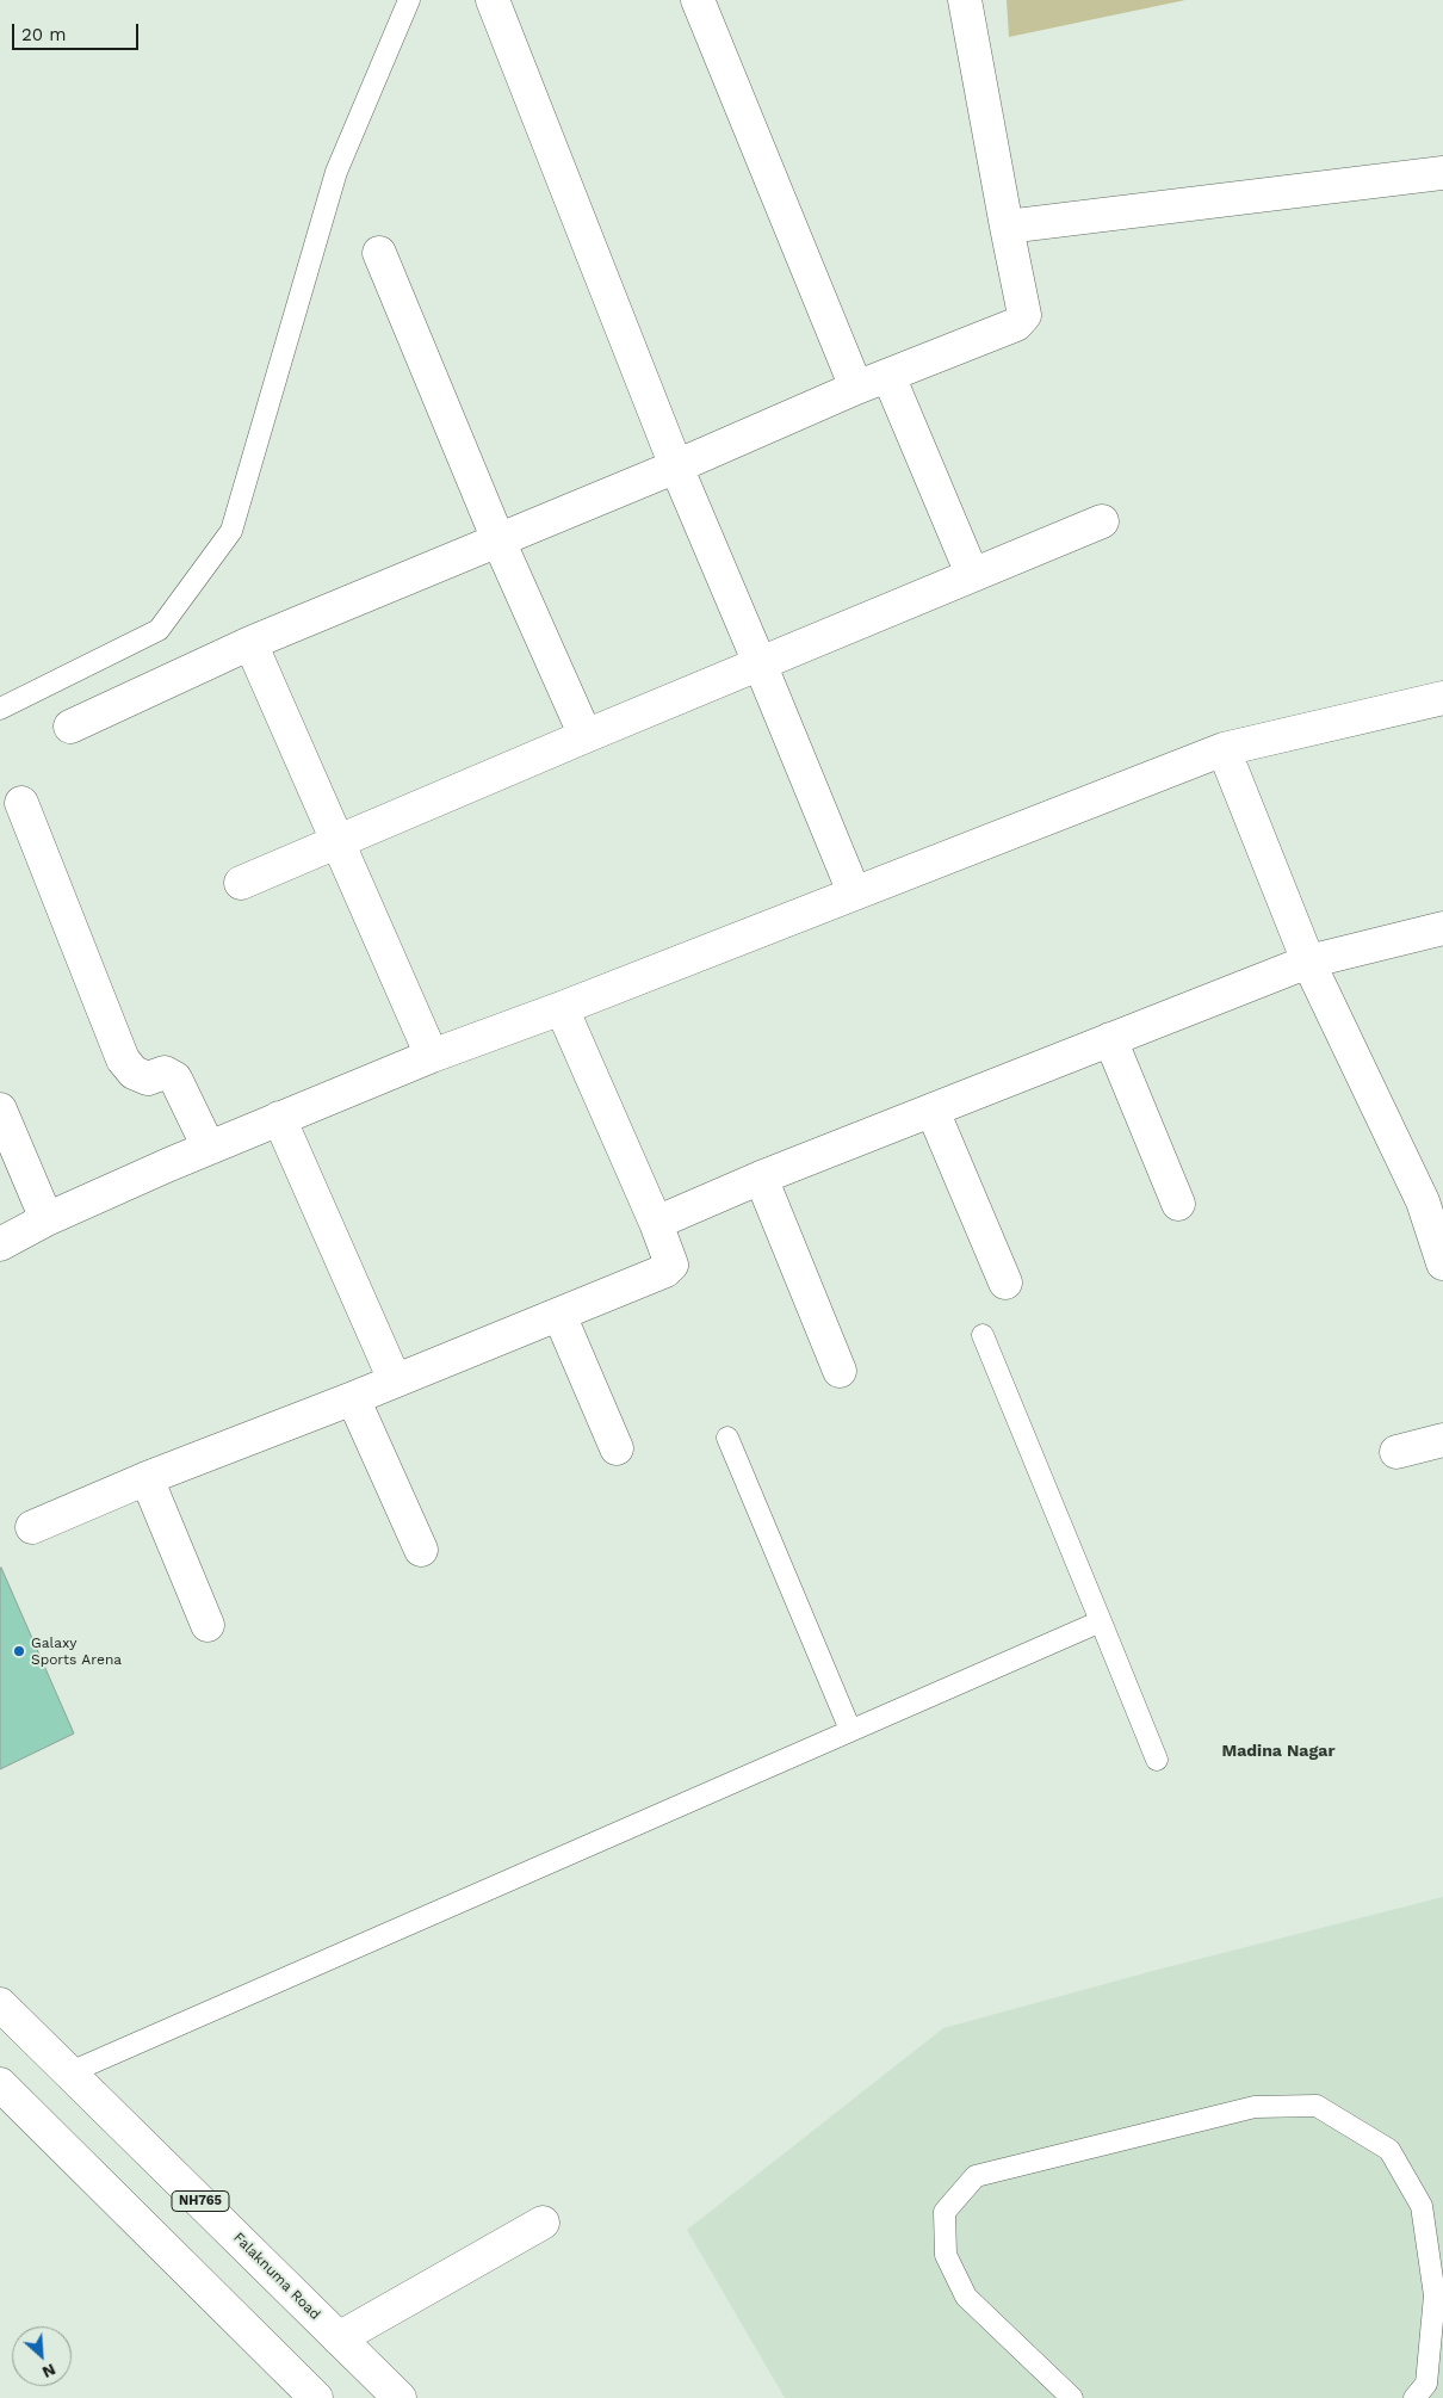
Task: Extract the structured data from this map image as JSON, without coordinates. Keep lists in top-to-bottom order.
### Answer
{
  "streets": {
    "main road": ["NH765", "Falaknuma Road"]
  },
  "districts": ["Madina Nagar"],
  "places": ["Galaxy Sports Arena"],
  "scale_bar": "20 m",
  "north": "bottom right"
}
